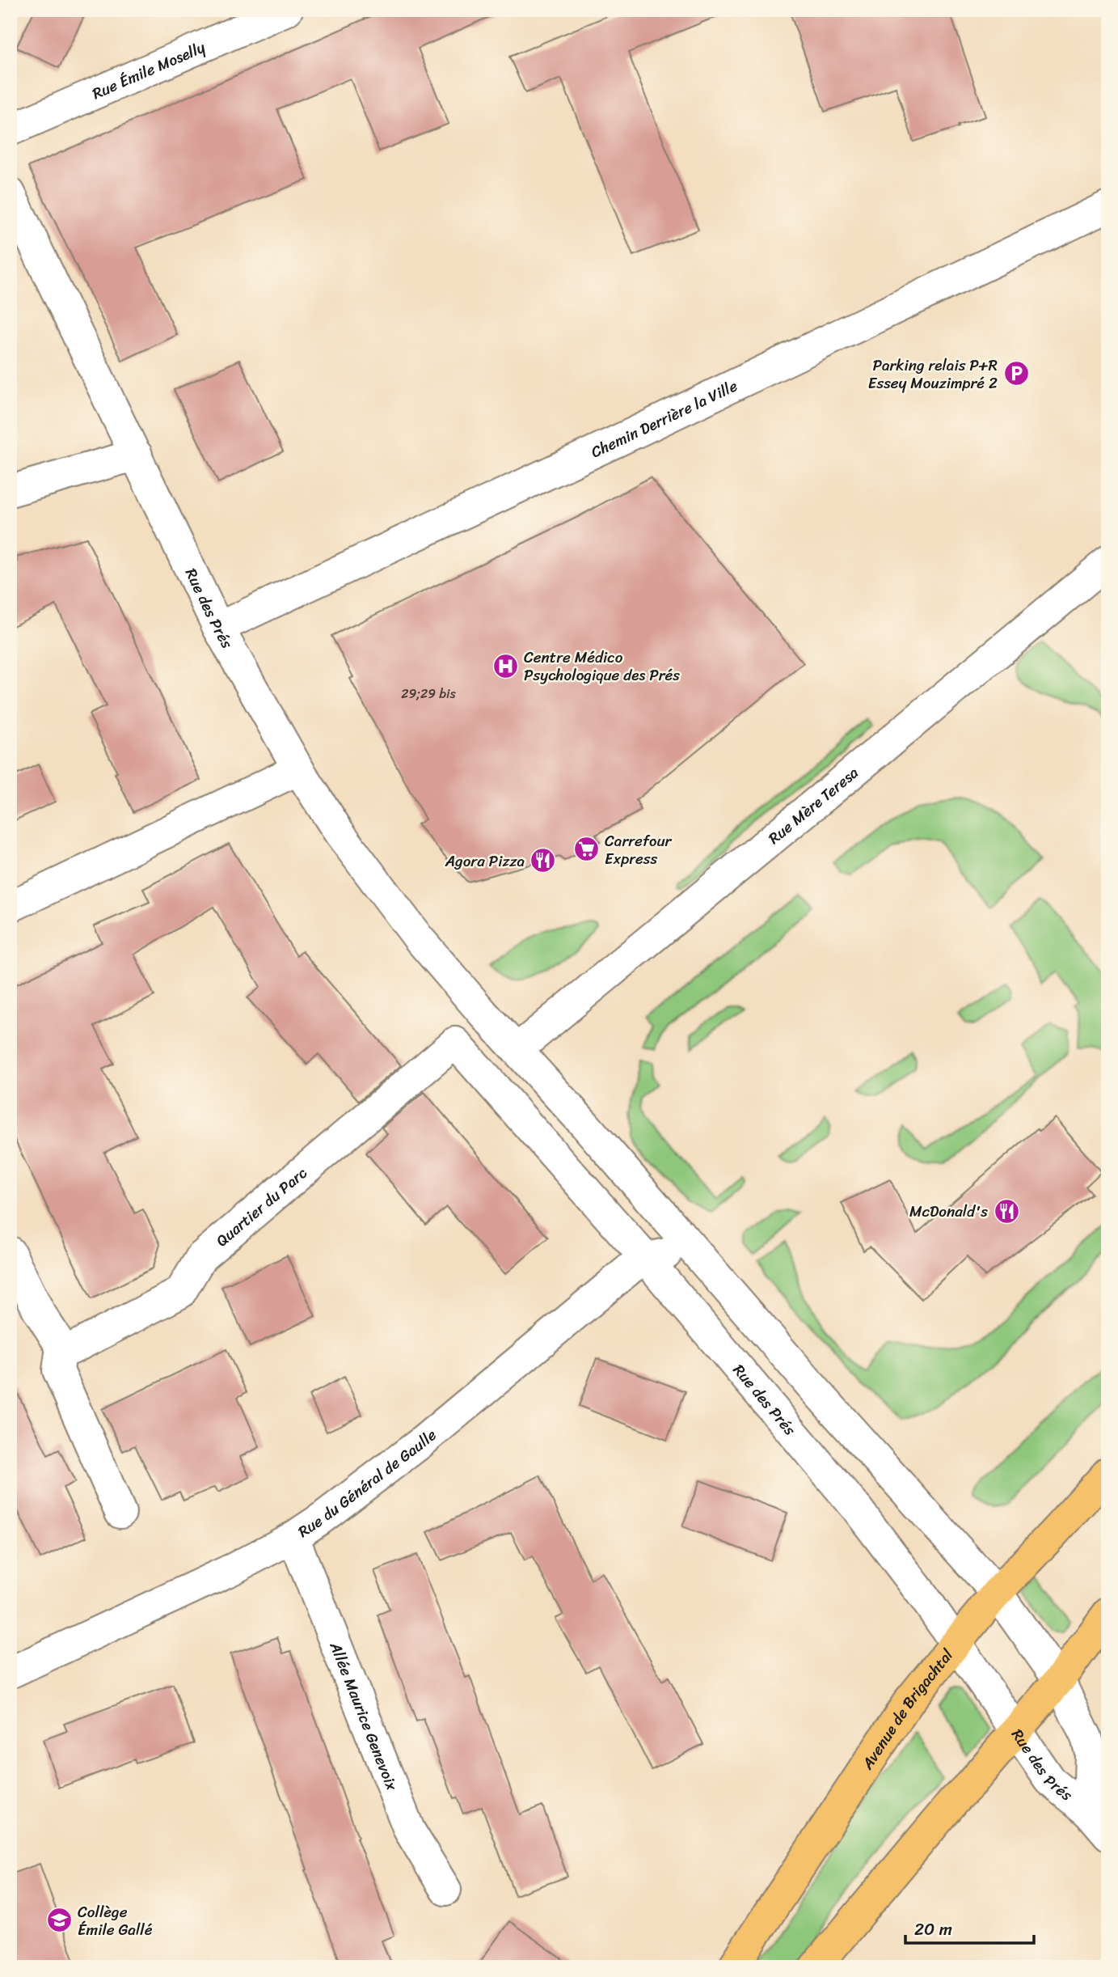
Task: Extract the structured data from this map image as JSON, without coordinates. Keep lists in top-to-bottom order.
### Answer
{
  "streets": {
    "main road": ["Avenue de Brigachtal"],
    "street": [
      "Rue Émile Moselly",
      "Chemin Derrière la Ville",
      "Rue des Prés",
      "Rue Mère Teresa",
      "Quartier du Parc",
      "Rue du Général de Gaulle",
      "Allée Maurice Genevoix"
    ]
  },
  "crossings": [
    ["Chemin Derrière la Ville", "Rue des Prés"],
    ["Rue des Prés", "Rue Mère Teresa"],
    ["Rue des Prés", "Quartier du Parc"],
    ["Rue des Prés", "Rue du Général de Gaulle"],
    ["Rue des Prés", "Avenue de Brigachtal"],
    ["Rue du Général de Gaulle", "Allée Maurice Genevoix"]
  ],
  "places": {
    "parking": ["Parking relais P+R Essey Mouzimpré 2"],
    "hospital": ["Centre Médico Psychologique des Prés"],
    "supermarket": ["Carrefour Express"],
    "restaurant": ["Agora Pizza", "McDonald's"],
    "school or university": ["Collège Émile Gallé"]
  },
  "house_numbers": ["29;29 bis"],
  "scale_bar": "20 m"
}
